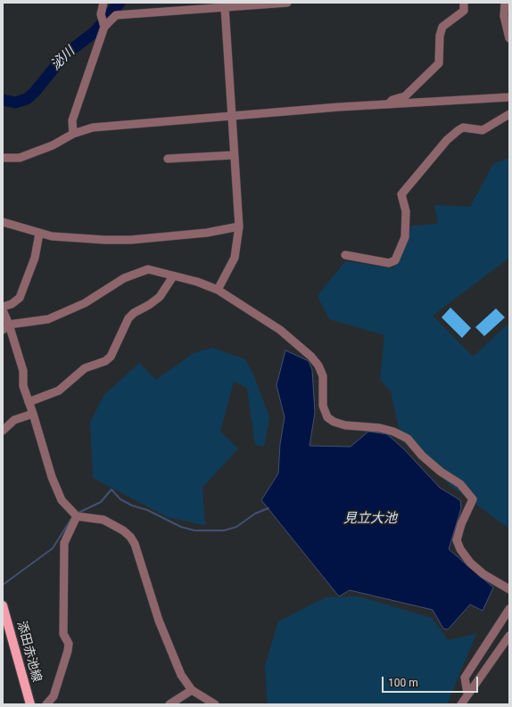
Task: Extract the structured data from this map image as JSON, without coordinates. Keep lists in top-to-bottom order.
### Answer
{
  "streets": {
    "main road": ["添田赤池線"]
  },
  "water": ["泌川", "見立大池"],
  "scale_bar": "100 m"
}
